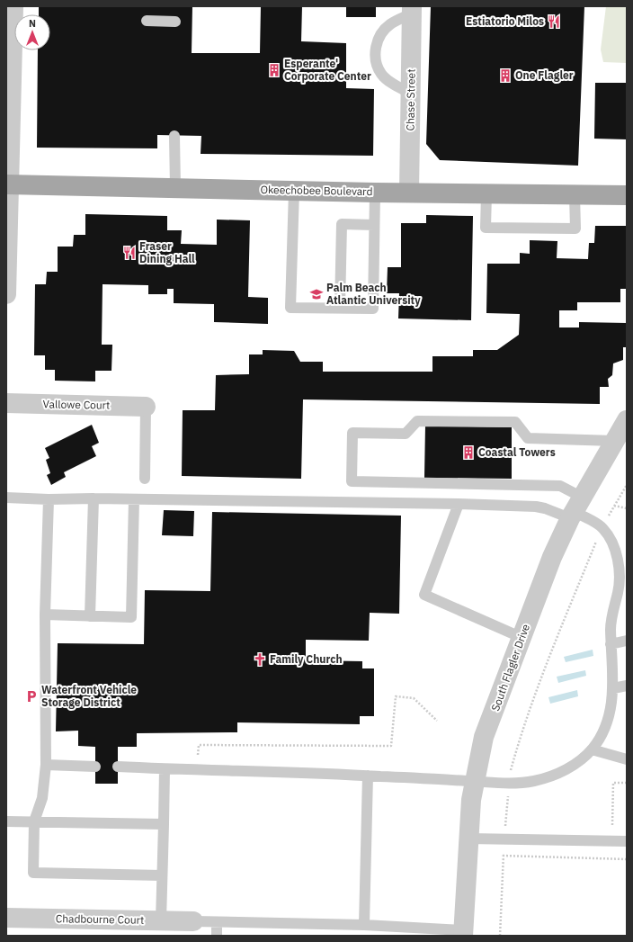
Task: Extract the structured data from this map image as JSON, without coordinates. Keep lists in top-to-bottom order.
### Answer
{
  "streets": {
    "main road": ["Okeechobee Boulevard"],
    "street": [
      "Chase Street",
      "Vallowe Court",
      "South Flagler Drive",
      "Chadbourne Court"
    ]
  },
  "crossings": [
    ["Chase Street", "Okeechobee Boulevard"]
  ],
  "places": {
    "restaurant": ["Estiatorio Milos", "Fraser Dining Hall"],
    "building": ["Esperante' Corporate Center", "One Flagler", "Coastal Towers"],
    "school or university": ["Palm Beach Atlantic University"],
    "church": ["Family Church"],
    "parking": ["Waterfront Vehicle Storage District"]
  },
  "north": "top"
}
